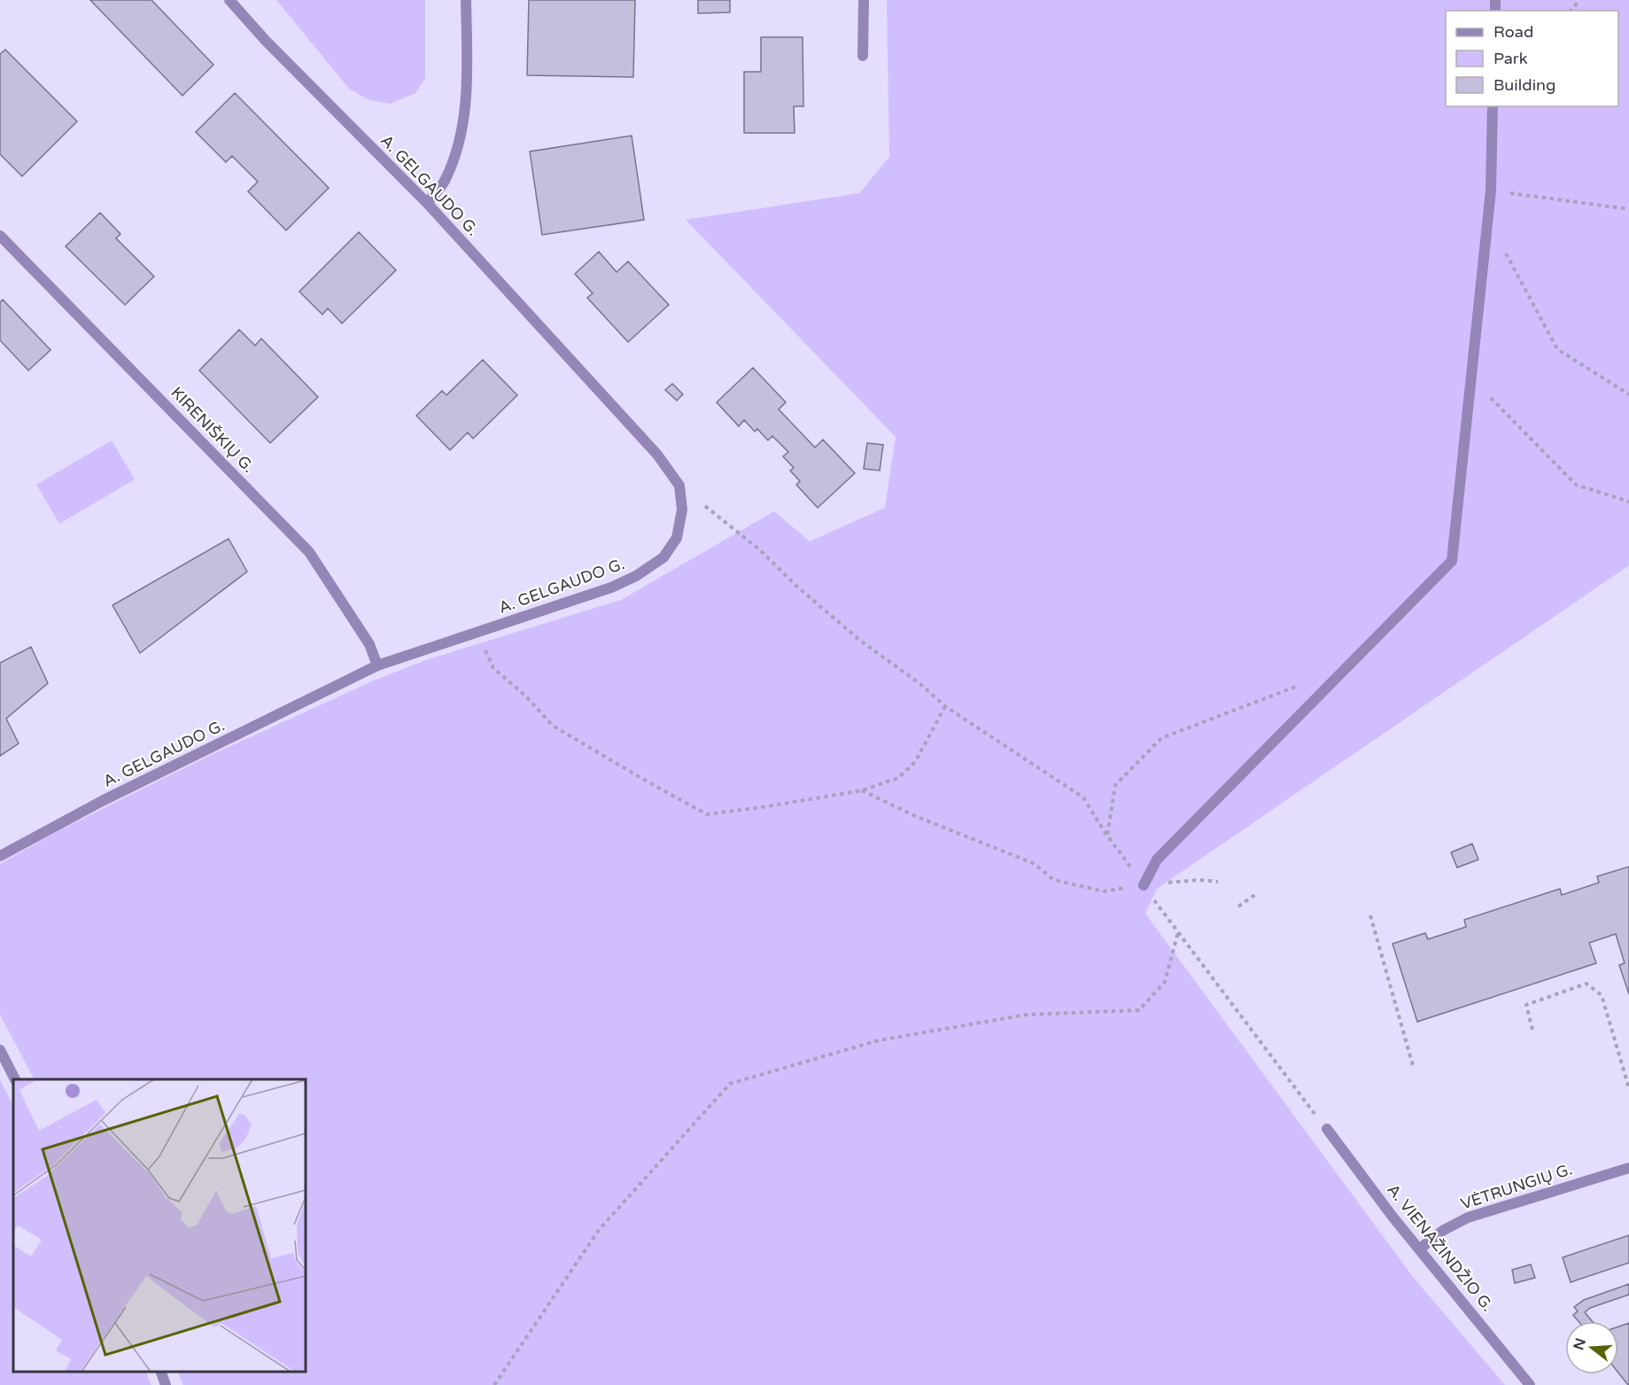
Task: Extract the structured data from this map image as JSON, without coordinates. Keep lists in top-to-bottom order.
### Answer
{
  "streets": {
    "street": [
      "A. GELGAUDO G.",
      "KIRENIŠKIŲ G.",
      "VĖTRUNGIŲ G.",
      "A. VIENAŽINDŽIO G."
    ]
  },
  "crossings": [
    ["A. GELGAUDO G.", "KIRENIŠKIŲ G."],
    ["VĖTRUNGIŲ G.", "A. VIENAŽINDŽIO G."]
  ],
  "legend": ["Road", "Park", "Building"],
  "north": "left"
}
